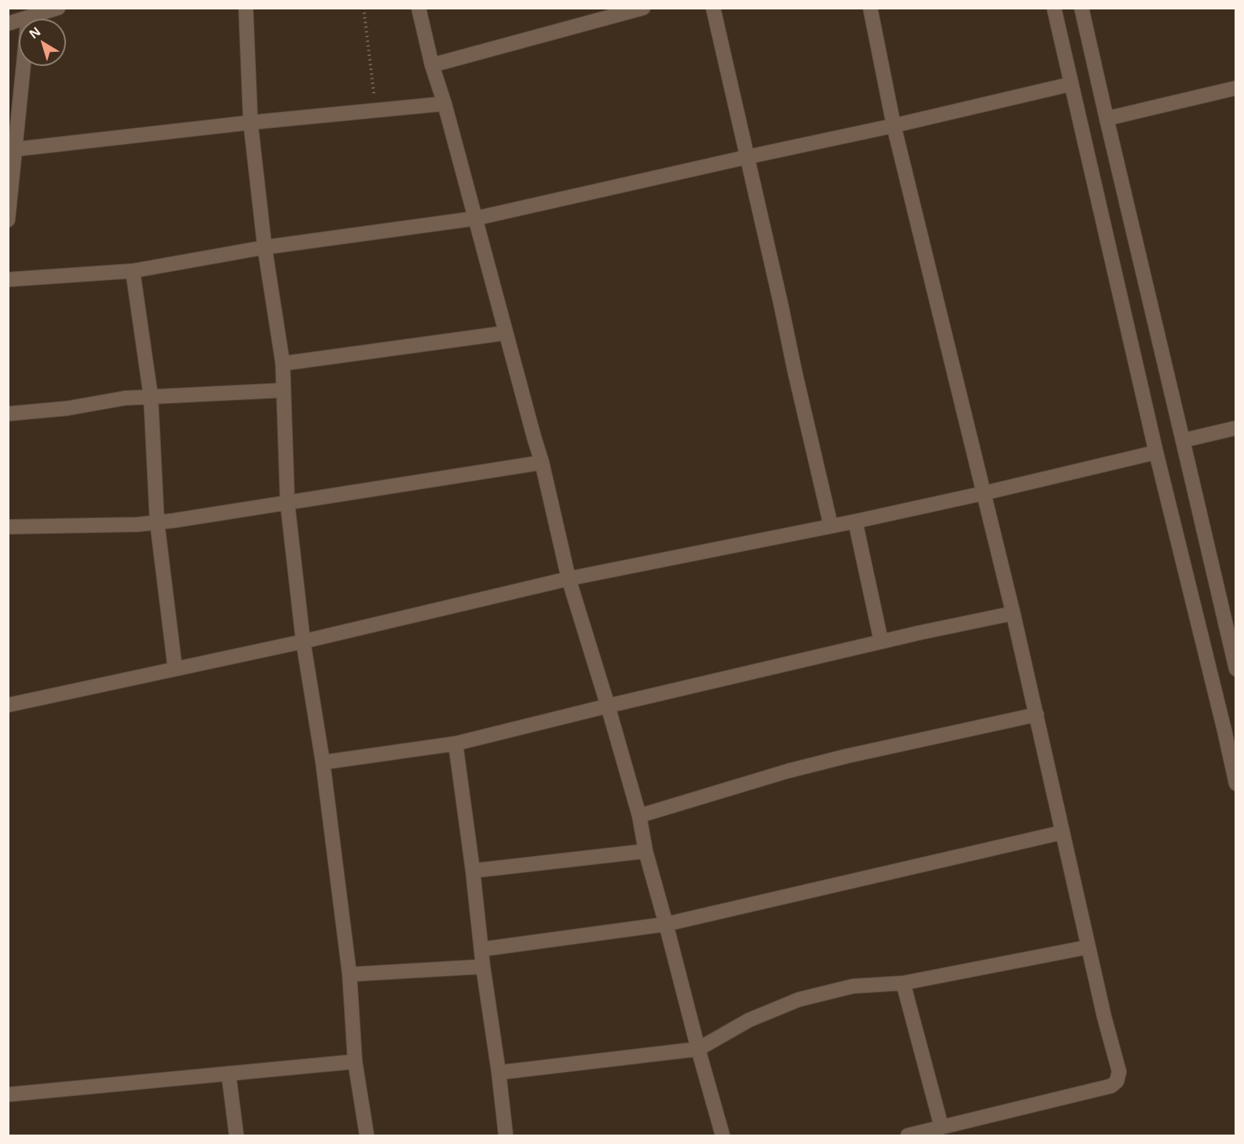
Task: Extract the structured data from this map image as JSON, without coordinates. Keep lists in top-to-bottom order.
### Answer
{
  "north": "top left"
}
